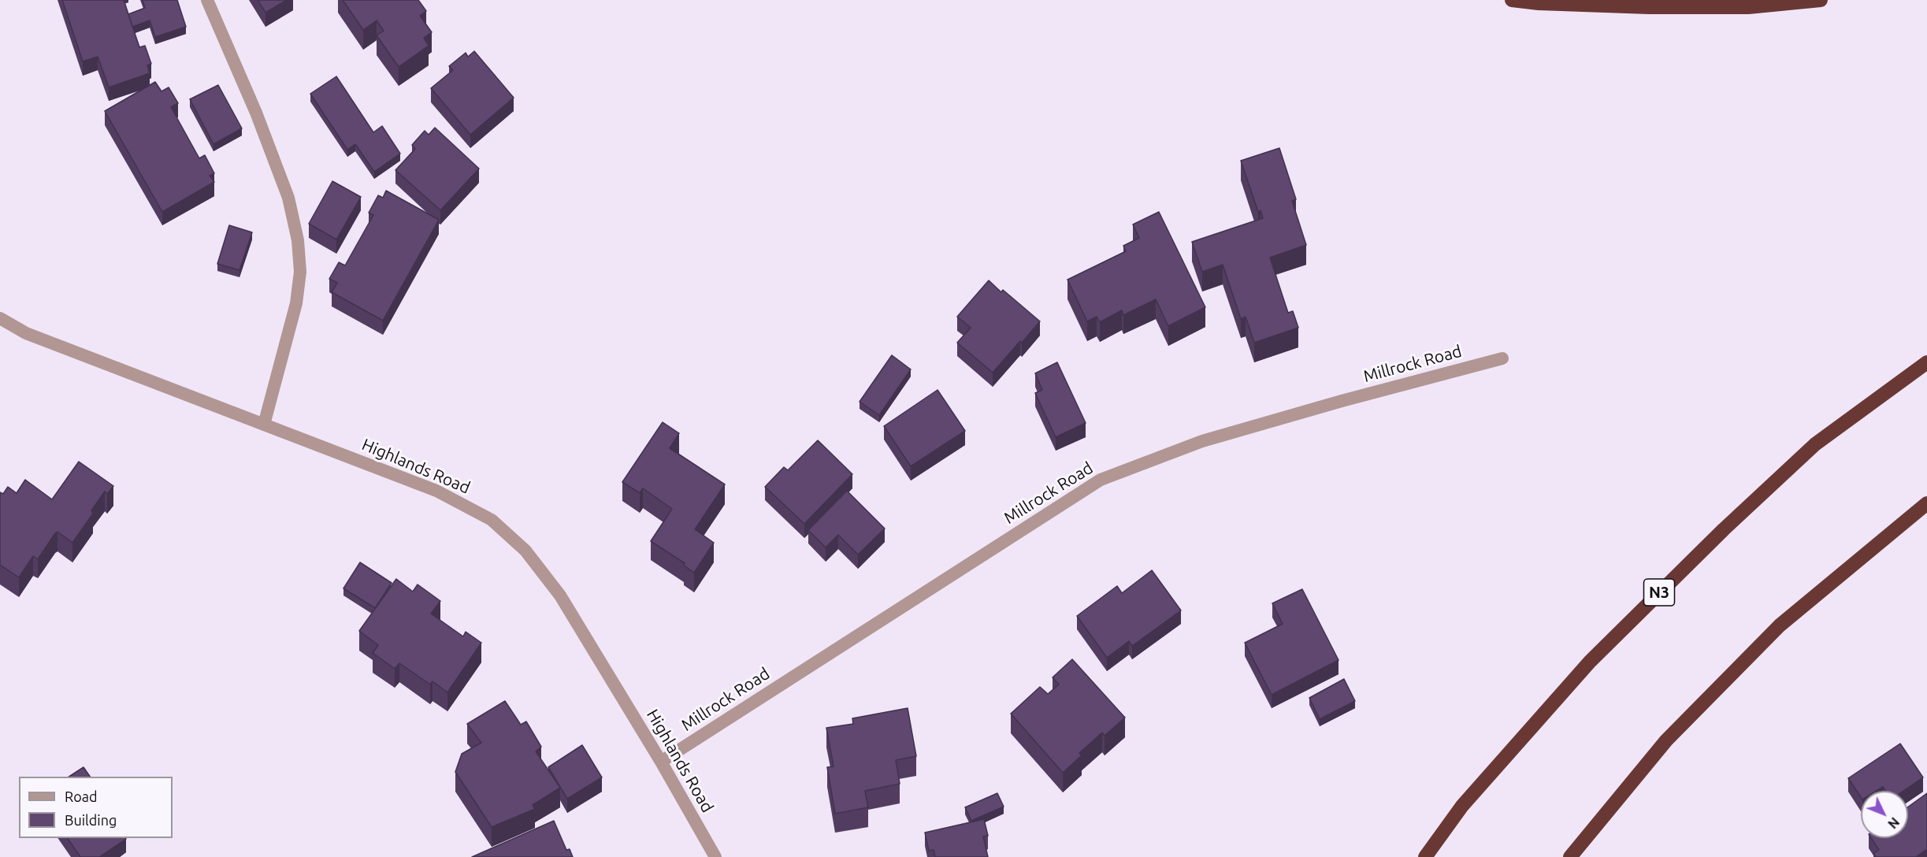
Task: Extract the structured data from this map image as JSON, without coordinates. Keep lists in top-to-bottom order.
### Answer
{
  "streets": {
    "highway": ["N3"],
    "street": ["Millrock Road", "Highlands Road"]
  },
  "crossings": [
    ["Millrock Road", "Highlands Road"]
  ],
  "legend": ["Road", "Building"],
  "north": "bottom right"
}
